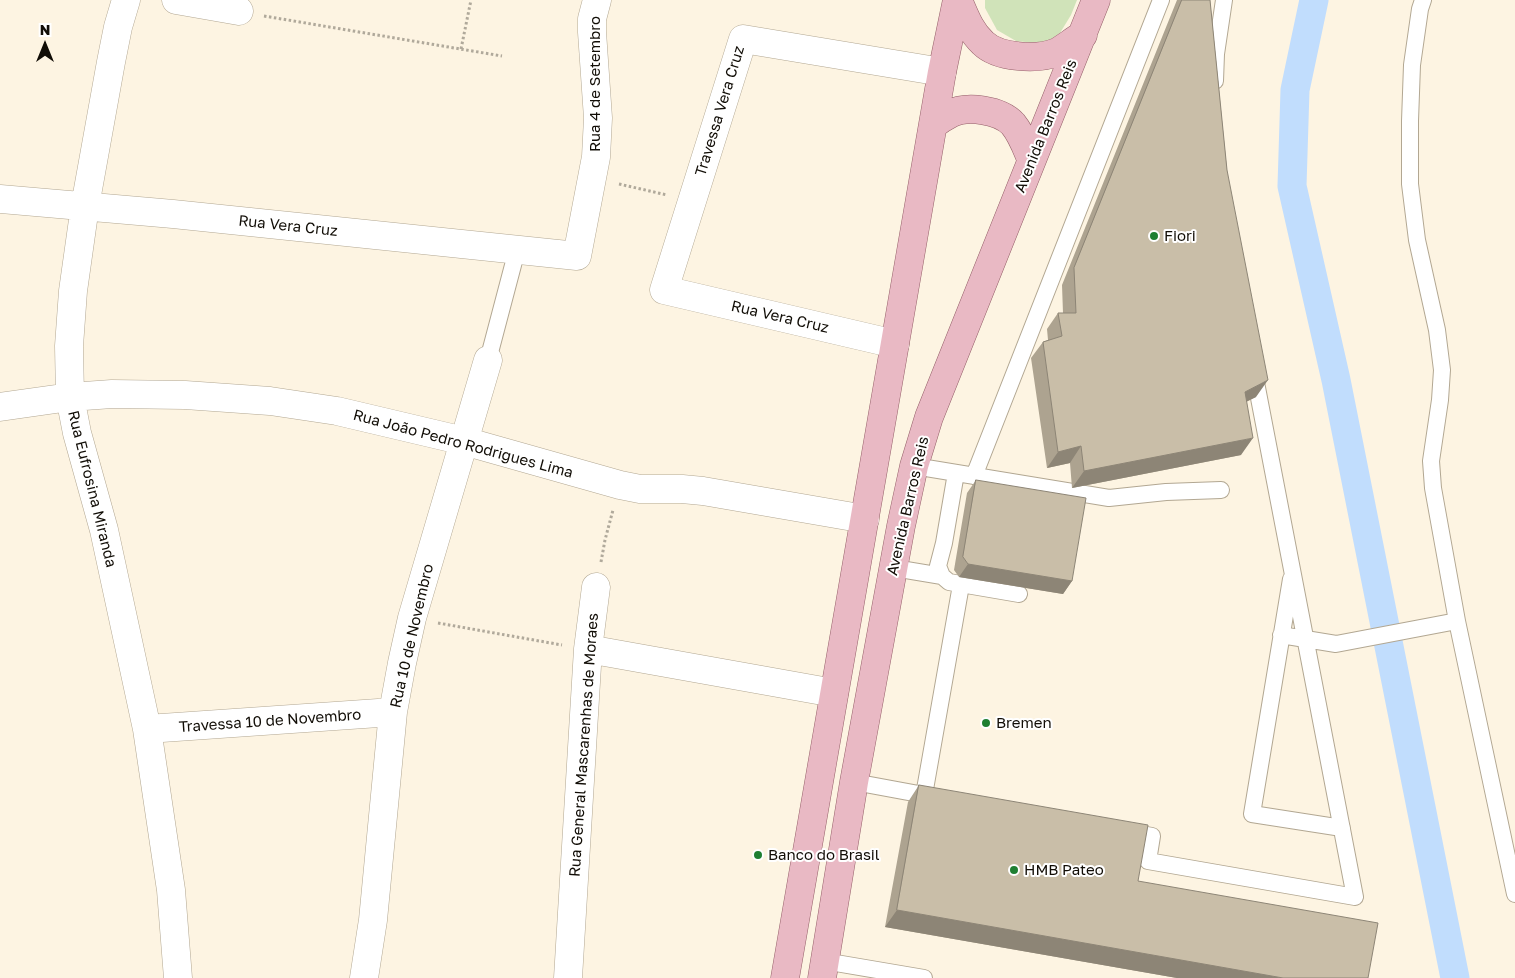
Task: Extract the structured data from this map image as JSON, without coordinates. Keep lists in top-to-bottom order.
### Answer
{
  "streets": {
    "main road": ["Avenida Barros Reis"],
    "street": [
      "Rua 4 de Setembro",
      "Travessa Vera Cruz",
      "Rua Vera Cruz",
      "Rua João Pedro Rodrigues Lima",
      "Rua Eufrosina Miranda",
      "Rua 10 de Novembro",
      "Travessa 10 de Novembro",
      "Rua General Mascarenhas de Moraes"
    ]
  },
  "crossings": [
    ["Rua 4 de Setembro", "Rua Vera Cruz"],
    ["Travessa Vera Cruz", "Rua Vera Cruz"],
    ["Rua Vera Cruz", "Rua Eufrosina Miranda"],
    ["Rua João Pedro Rodrigues Lima", "Rua Eufrosina Miranda"],
    ["Rua João Pedro Rodrigues Lima", "Rua 10 de Novembro"],
    ["Rua Eufrosina Miranda", "Travessa 10 de Novembro"],
    ["Rua 10 de Novembro", "Travessa 10 de Novembro"]
  ],
  "places": [
    "Fiori",
    "Bremen",
    "Banco do Brasil",
    "HMB Pateo"
  ],
  "north": "top"
}
